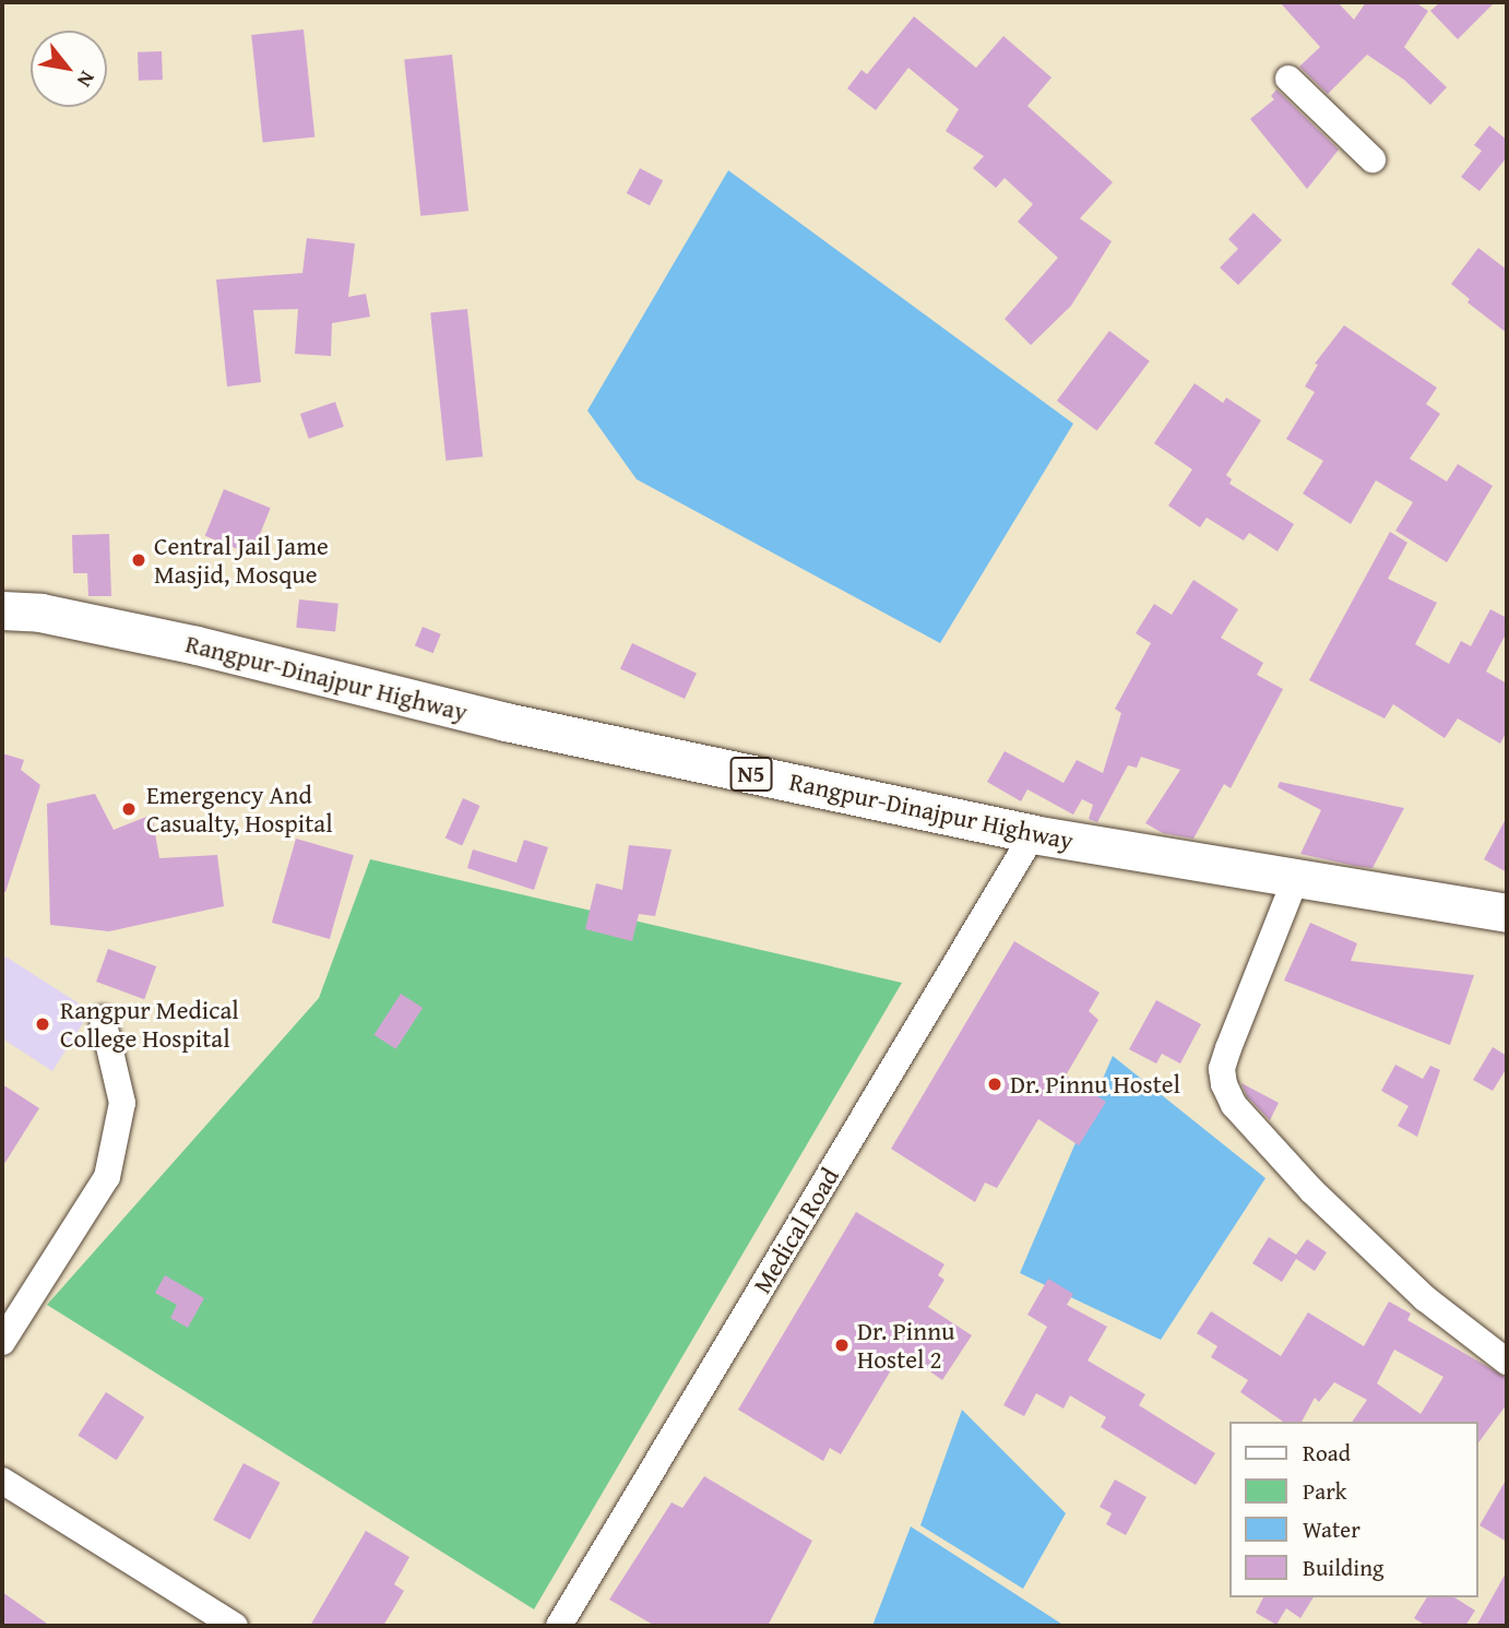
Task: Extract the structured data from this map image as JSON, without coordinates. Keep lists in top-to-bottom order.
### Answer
{
  "streets": {
    "highway": ["Rangpur-Dinajpur Highway", "N5"],
    "street": ["Medical Road"]
  },
  "crossings": [
    ["Rangpur-Dinajpur Highway", "Medical Road"]
  ],
  "places": [
    "Central Jail Jame Masjid, Mosque",
    "Emergency And Casualty, Hospital",
    "Rangpur Medical College Hospital",
    "Dr. Pinnu Hostel",
    "Dr. Pinnu Hostel 2"
  ],
  "legend": [
    "Road",
    "Park",
    "Water",
    "Building"
  ],
  "north": "bottom right"
}
